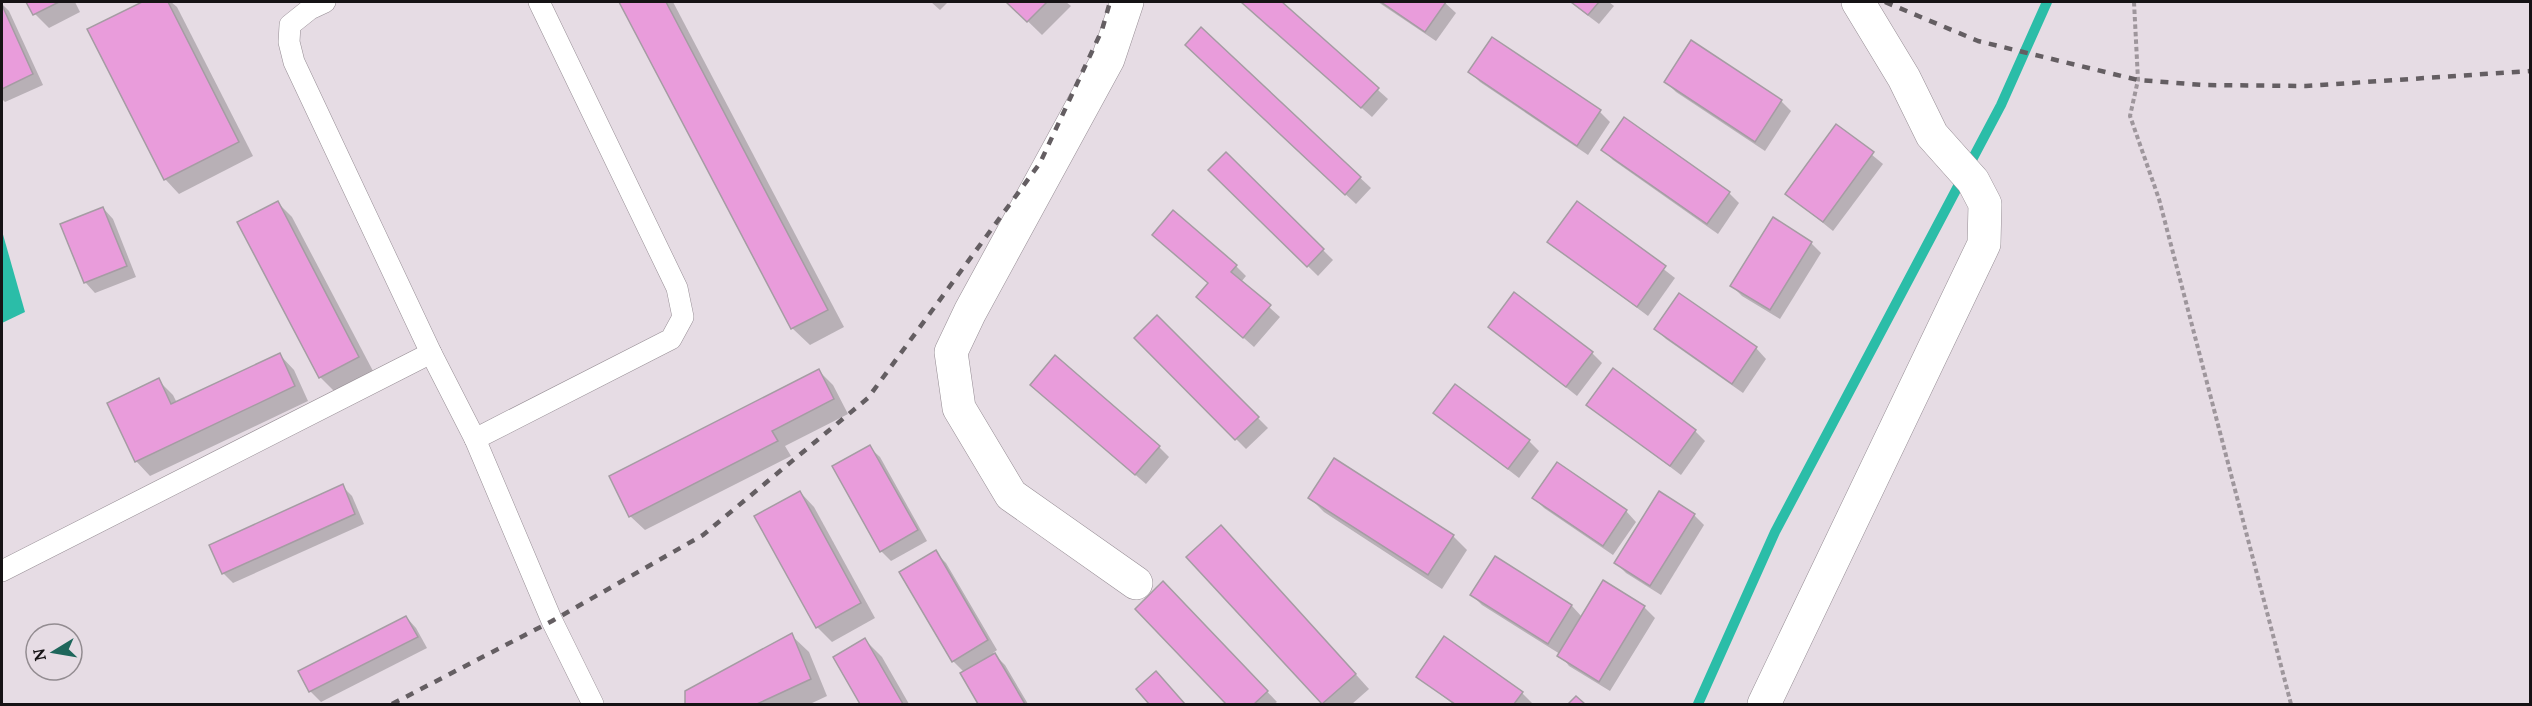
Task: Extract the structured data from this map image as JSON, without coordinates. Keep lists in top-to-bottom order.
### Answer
{
  "north": "left"
}
